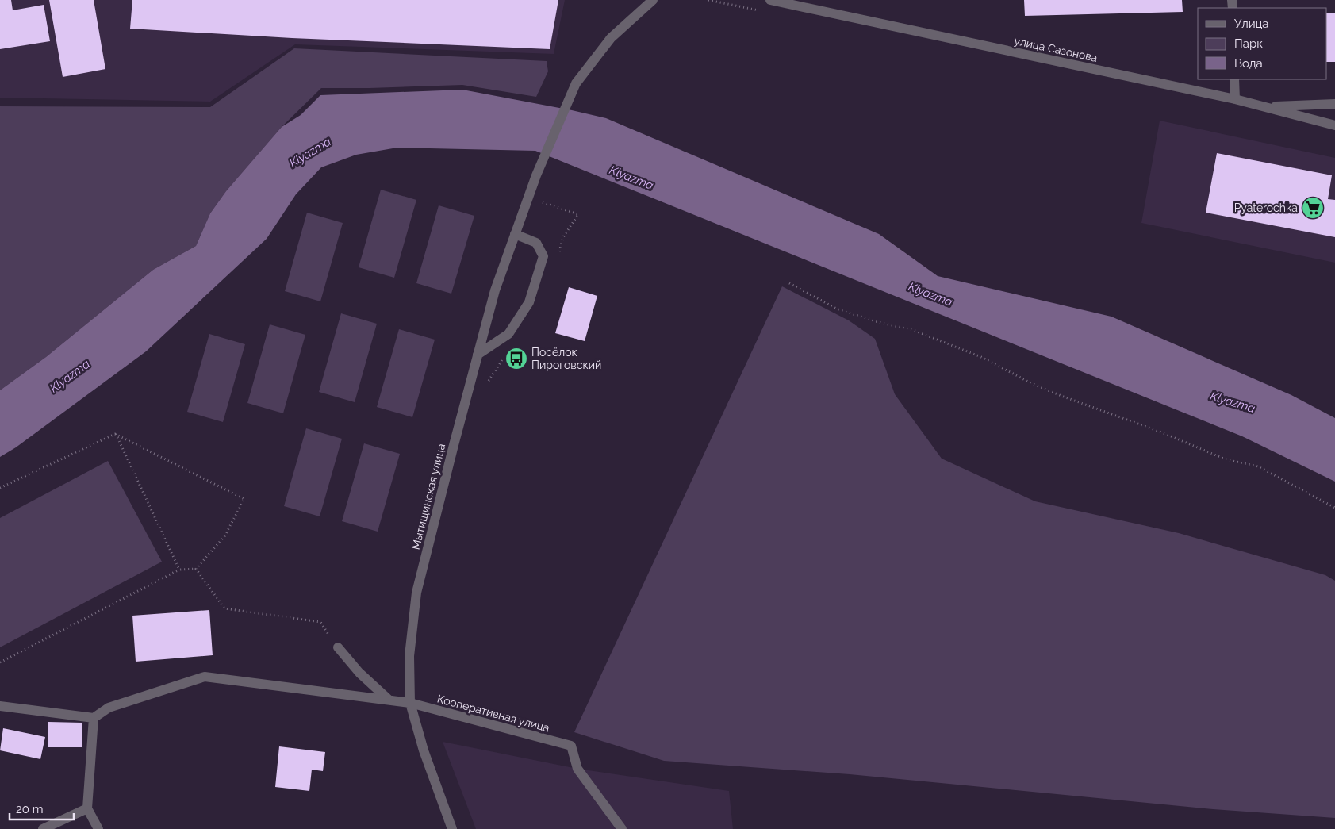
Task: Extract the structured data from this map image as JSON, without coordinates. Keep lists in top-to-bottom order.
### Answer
{
  "streets": {
    "street": ["улица Сазонова", "Мытищинская улица", "Кооперативная улица"]
  },
  "crossings": [
    ["Мытищинская улица", "Кооперативная улица"]
  ],
  "water": ["Klyazma"],
  "places": {
    "supermarket": ["Pyaterochka"],
    "bus stop": ["Посёлок Пироговский"]
  },
  "legend": ["Улица", "Парк", "Вода"],
  "scale_bar": "20 m"
}
